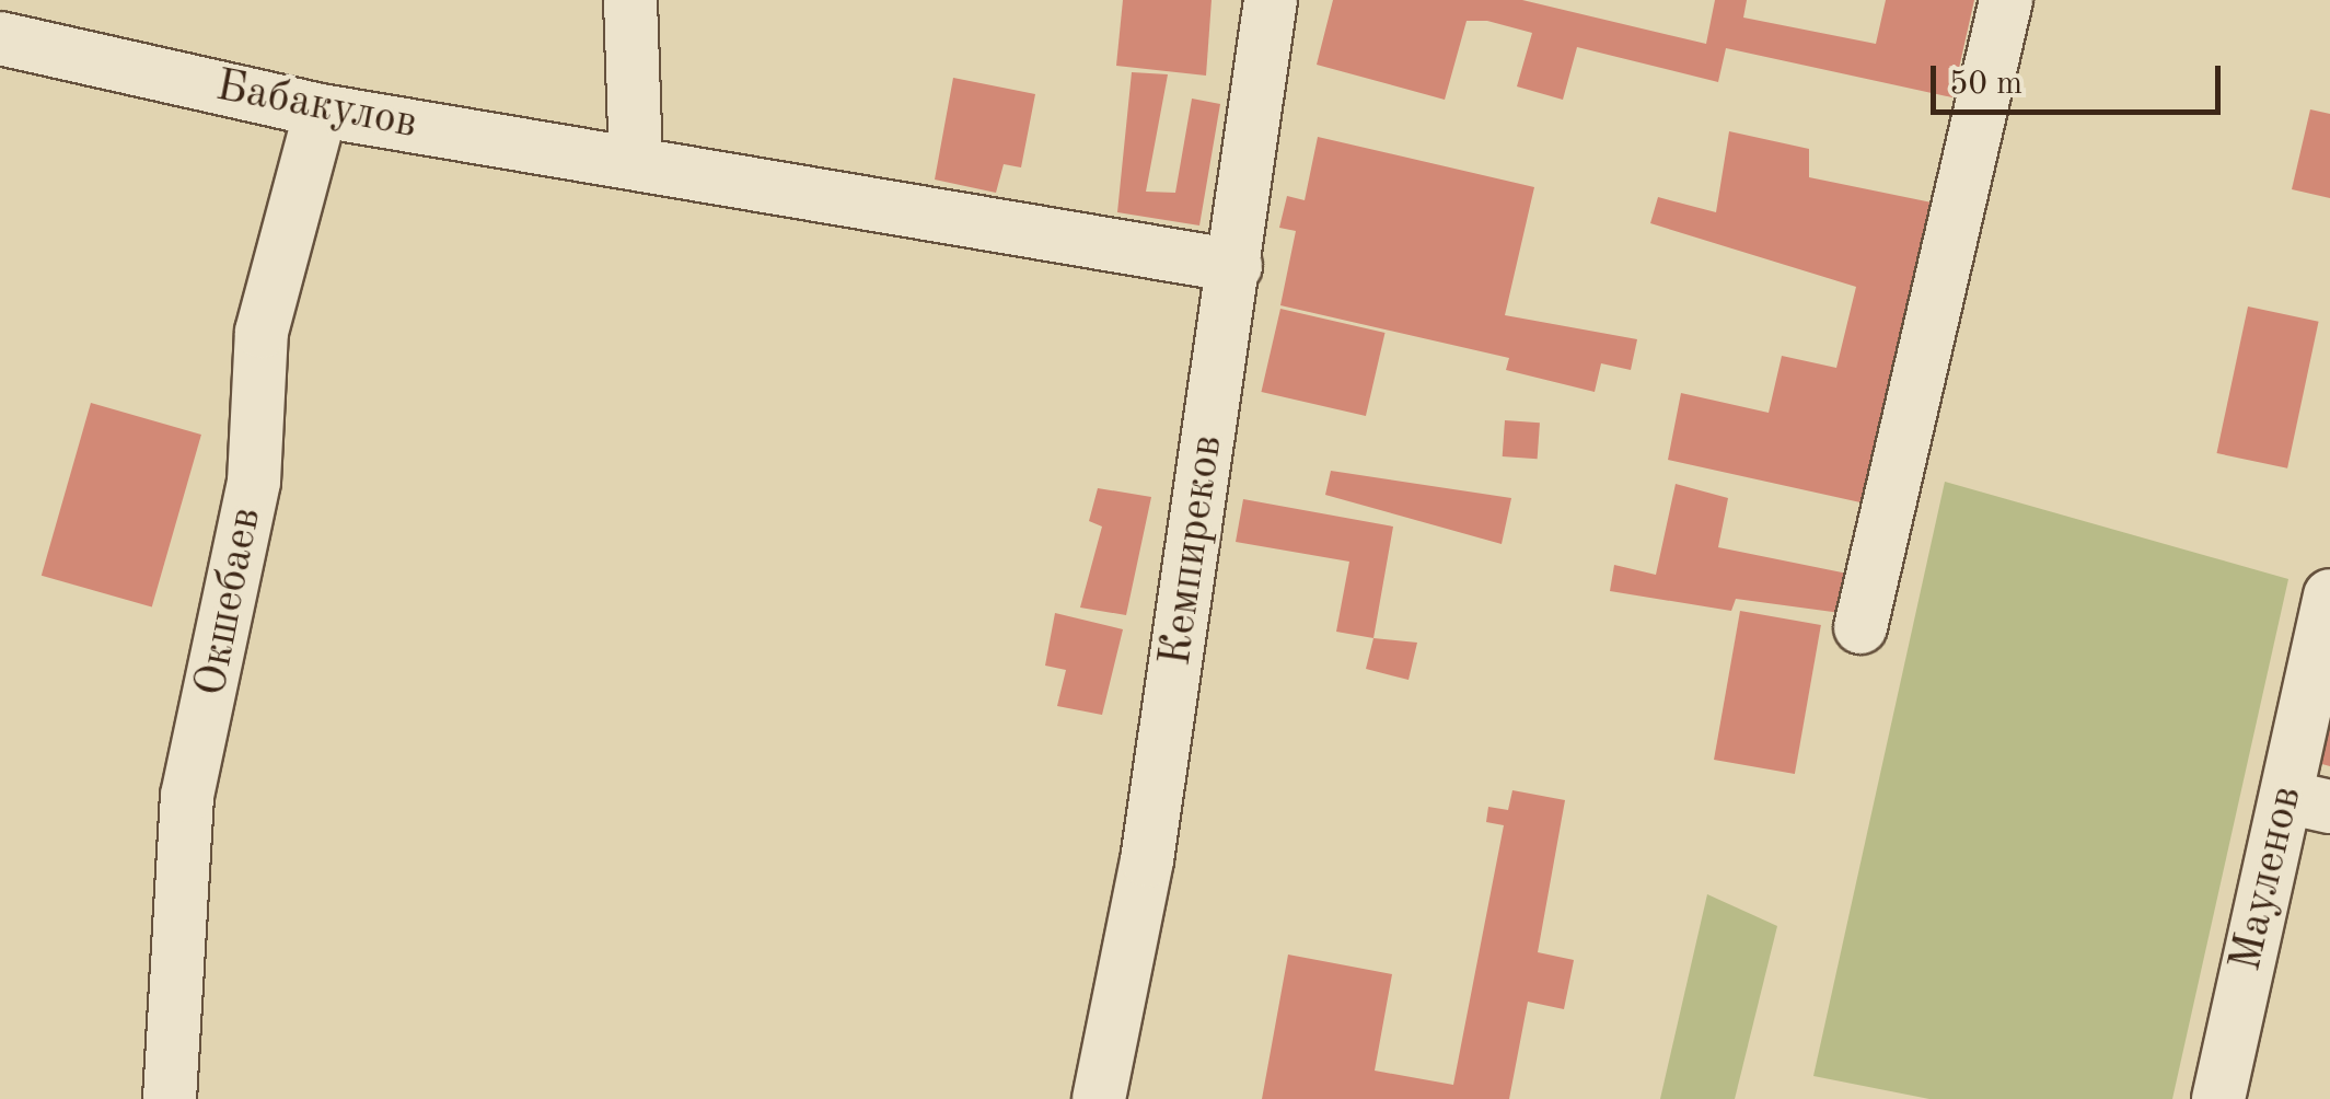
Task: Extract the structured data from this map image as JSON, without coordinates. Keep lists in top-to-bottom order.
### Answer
{
  "streets": {
    "street": [
      "Бабакулов",
      "Кемпиреков",
      "Окшебаев",
      "Мауленов"
    ]
  },
  "crossings": [
    ["Бабакулов", "Кемпиреков"],
    ["Бабакулов", "Окшебаев"]
  ],
  "scale_bar": "50 m"
}
